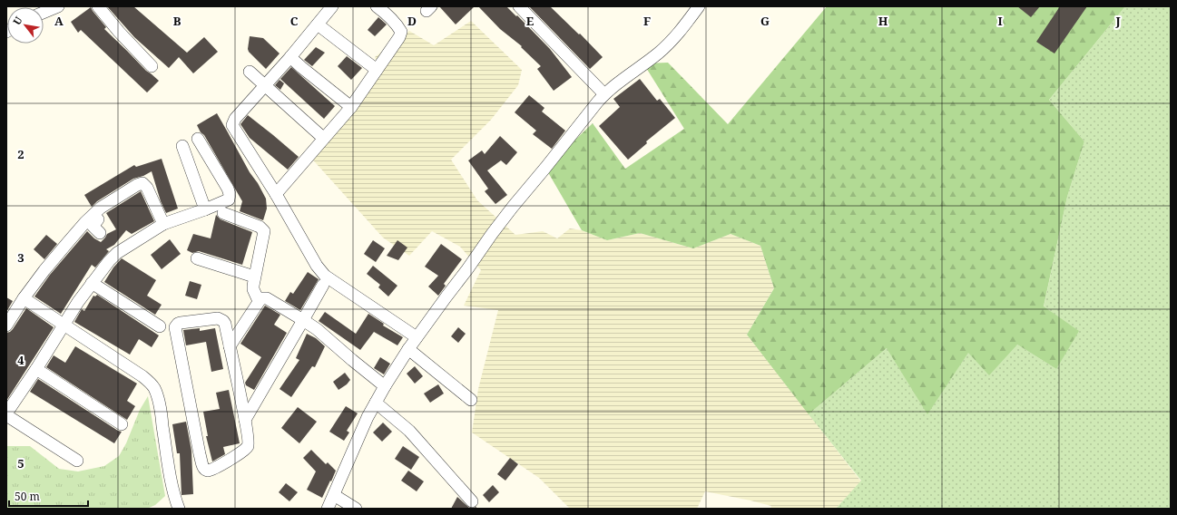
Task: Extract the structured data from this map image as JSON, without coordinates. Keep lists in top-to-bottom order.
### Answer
{
  "scale_bar": "50 m",
  "north": "top left",
  "grid": {
    "columns": [
      "A",
      "B",
      "C",
      "D",
      "E",
      "F",
      "G",
      "H",
      "I",
      "J"
    ],
    "rows": [
      "2",
      "3",
      "4",
      "5"
    ]
  }
}
